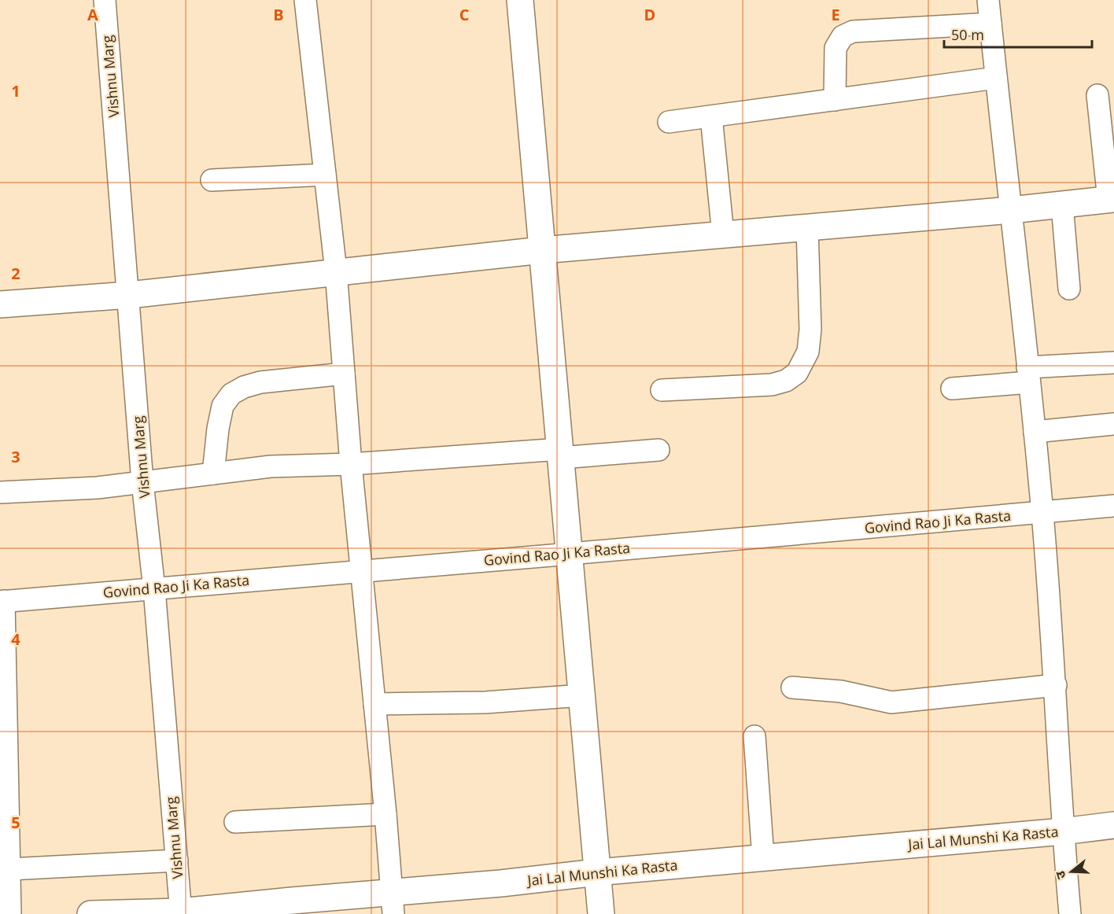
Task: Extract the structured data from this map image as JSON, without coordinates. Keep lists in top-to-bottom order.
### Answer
{
  "streets": {
    "street": ["Vishnu Marg", "Govind Rao Ji Ka Rasta", "Jai Lal Munshi Ka Rasta"]
  },
  "crossings": [
    ["Vishnu Marg", "Govind Rao Ji Ka Rasta"],
    ["Vishnu Marg", "Jai Lal Munshi Ka Rasta"]
  ],
  "scale_bar": "50 m",
  "north": "left",
  "grid": {
    "columns": [
      "A",
      "B",
      "C",
      "D",
      "E"
    ],
    "rows": [
      "1",
      "2",
      "3",
      "4",
      "5"
    ]
  }
}
